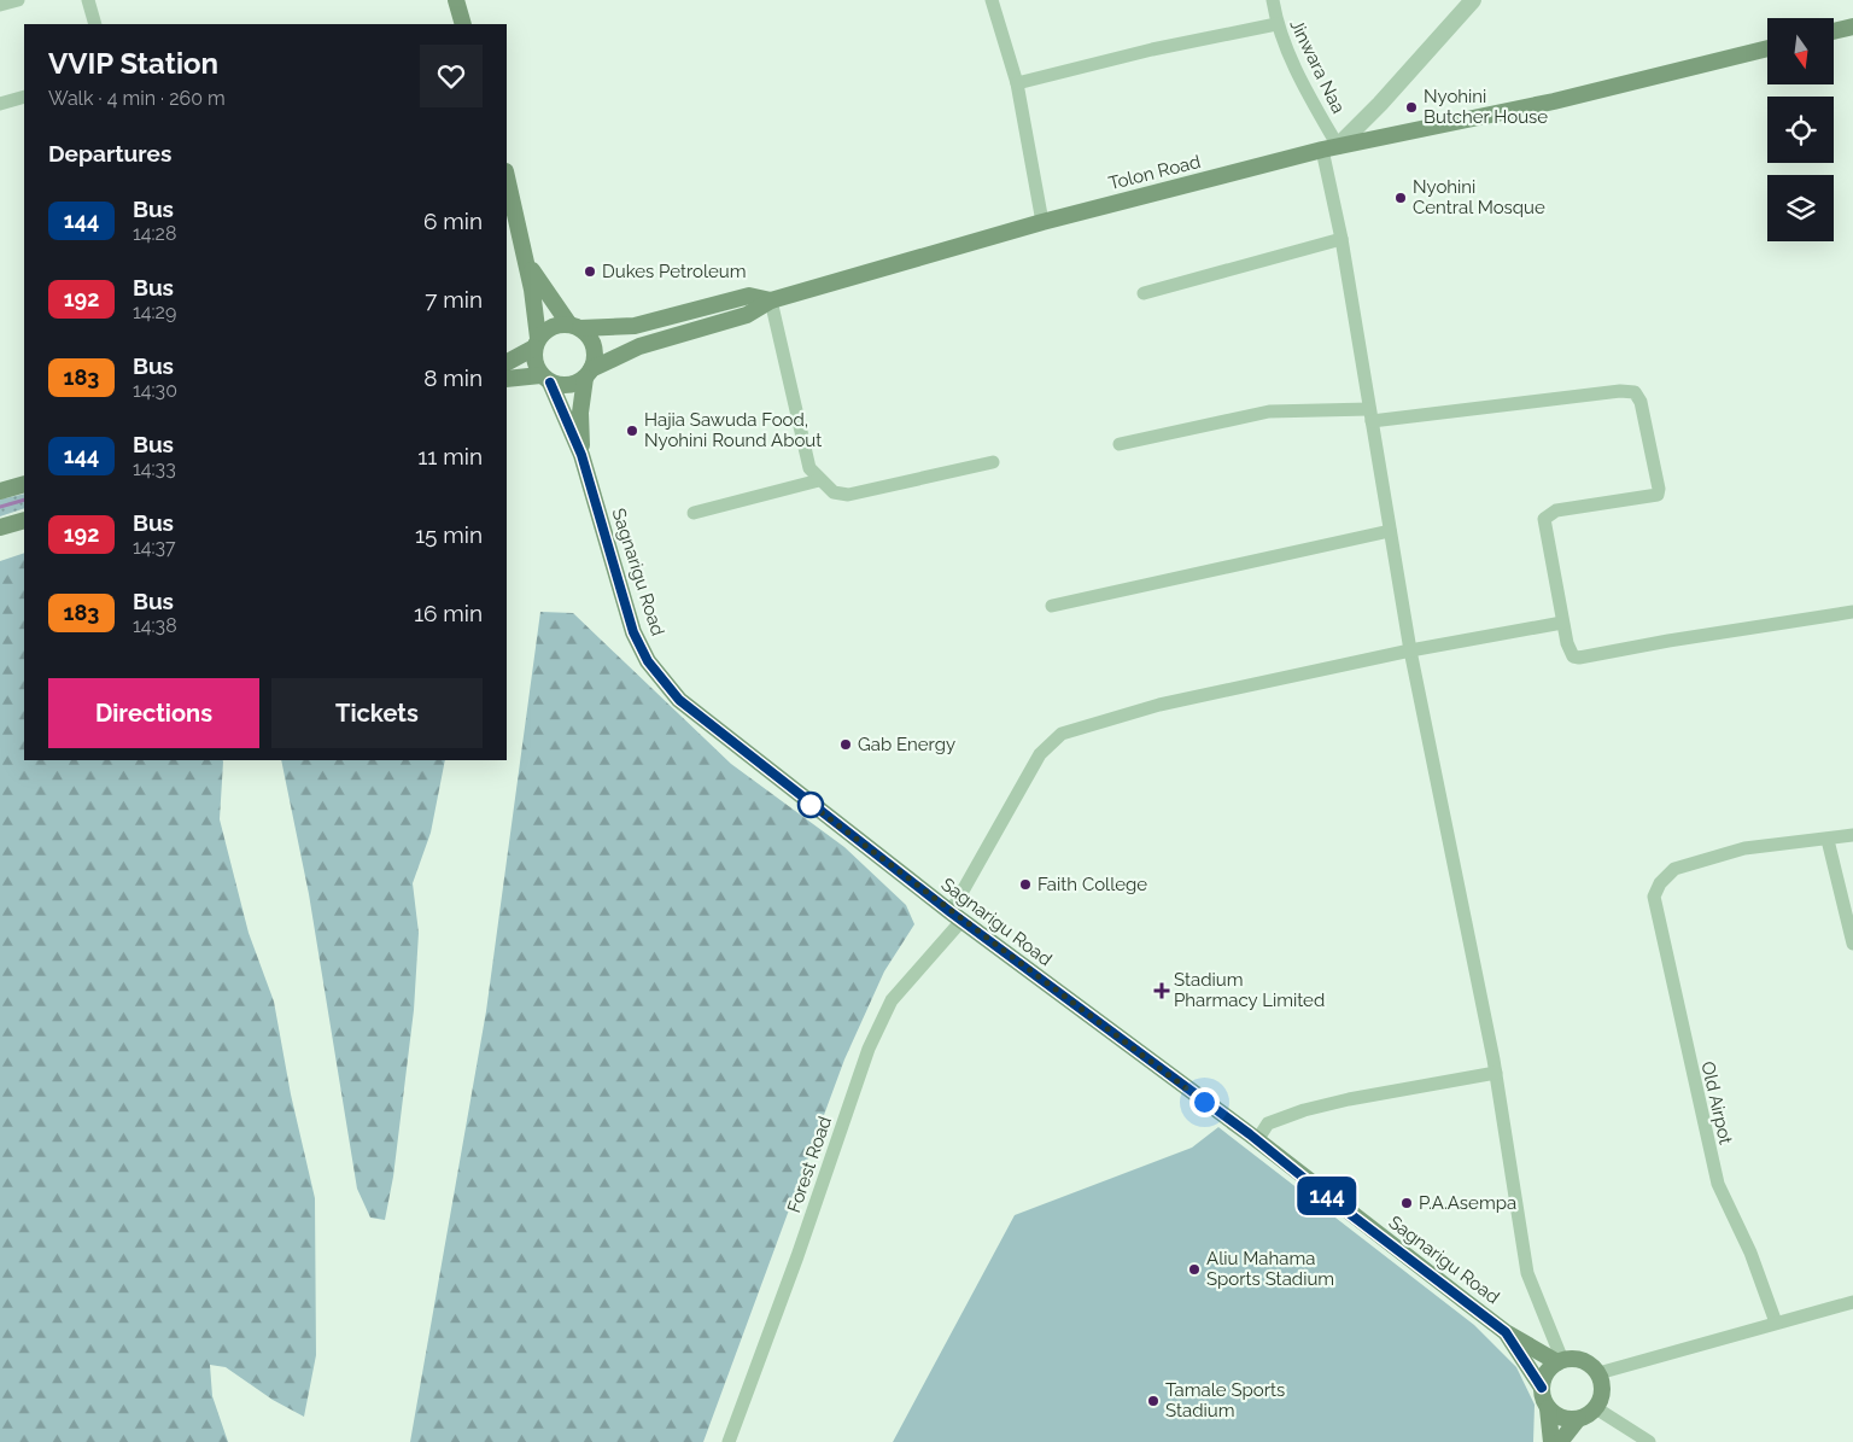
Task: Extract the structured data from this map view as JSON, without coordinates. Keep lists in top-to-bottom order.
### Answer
{
  "streets": {
    "main road": ["Tolon Road", "Sagnarigu Road"],
    "street": ["Jinwara Naa", "Old Airpot", "Forest Road"]
  },
  "crossings": [
    ["Jinwara Naa", "Tolon Road"],
    ["Jinwara Naa", "Sagnarigu Road"],
    ["Jinwara Naa", "Forest Road"],
    ["Sagnarigu Road", "Forest Road"]
  ],
  "places": {
    "other": [
      "Nyohini Butcher House",
      "Nyohini Central Mosque",
      "Dukes Petroleum",
      "Hajia Sawuda Food, Nyohini Round About",
      "Gab Energy",
      "Faith College",
      "P.A.Asempa",
      "Aliu Mahama Sports Stadium",
      "Tamale Sports Stadium"
    ],
    "health": ["Stadium Pharmacy Limited"]
  },
  "lines": ["bus line 144"],
  "north": "bottom",
  "page": {
    "on_map": "144",
    "heading": [
      ["VVIP Station", "Walk · 4 min · 260 m"],
      "Departures"
    ],
    "list": [
      {
        "mark": "144",
        "name": "Bus",
        "note": "14:28",
        "value": "6 min"
      },
      {
        "mark": "192",
        "name": "Bus",
        "note": "14:29",
        "value": "7 min"
      },
      {
        "mark": "183",
        "name": "Bus",
        "note": "14:30",
        "value": "8 min"
      },
      {
        "mark": "144",
        "name": "Bus",
        "note": "14:33",
        "value": "11 min"
      },
      {
        "mark": "192",
        "name": "Bus",
        "note": "14:37",
        "value": "15 min"
      },
      {
        "mark": "183",
        "name": "Bus",
        "note": "14:38",
        "value": "16 min"
      }
    ],
    "buttons": ["Directions", "Tickets"]
  }
}
